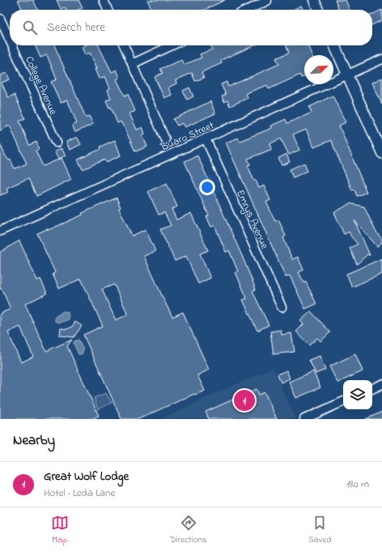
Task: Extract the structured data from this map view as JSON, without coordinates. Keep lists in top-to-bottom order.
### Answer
{
  "streets": {
    "street": ["College Avenue", "Buaro Street", "Emrys Avenue"]
  },
  "crossings": [
    ["Buaro Street", "Emrys Avenue"]
  ],
  "north": "top right",
  "page": {
    "search": "Search here",
    "pins": "1",
    "heading": "Nearby",
    "list": [
      {
        "mark": "1",
        "name": "Great Wolf Lodge",
        "note": "Hotel · Leda Lane",
        "value": "180 m"
      }
    ],
    "nav": ["Map", "Directions", "Saved"]
  }
}
